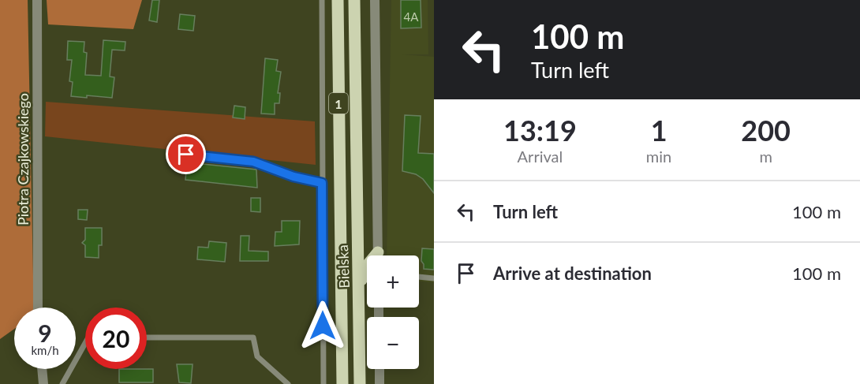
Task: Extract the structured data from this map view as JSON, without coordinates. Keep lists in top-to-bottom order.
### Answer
{
  "streets": {
    "main road": ["1", "Bielska"],
    "street": ["Piotra Czajkowskiego"]
  },
  "house_numbers": ["4A"],
  "page": {
    "turn": ["100 m", "Turn left"],
    "eta": [
      "13:19",
      "Arrival",
      "1",
      "min",
      "200",
      "m"
    ],
    "list": [
      {
        "name": "Turn left",
        "value": "100 m"
      },
      {
        "name": "Arrive at destination",
        "value": "100 m"
      }
    ],
    "map_buttons": ["+", "−"],
    "speed": "9 km/h",
    "limit": "20"
  }
}
